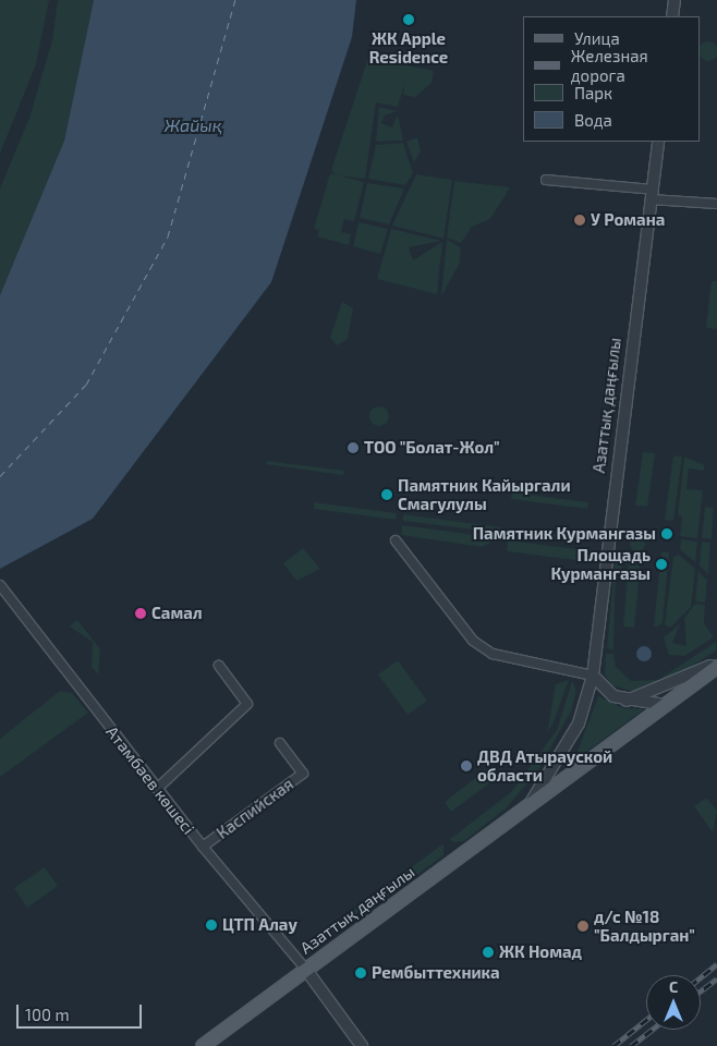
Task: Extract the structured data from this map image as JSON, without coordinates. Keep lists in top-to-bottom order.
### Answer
{
  "streets": {
    "main road": ["Азаттық даңғылы"],
    "street": ["Атамбаев көшесі", "Каспийская"]
  },
  "crossings": [
    ["Азаттық даңғылы", "Атамбаев көшесі"],
    ["Атамбаев көшесі", "Каспийская"]
  ],
  "water": ["Жайық"],
  "places": [
    "ЖК Apple Residence",
    "У Романа",
    "ТОО \"Болат-Жол\"",
    "Памятник Кайыргали Смагулулы",
    "Памятник Курмангазы",
    "Площадь Курмангазы",
    "Самал",
    "ДВД Атырауской области",
    "ЦТП Алау",
    "д/с №18 \"Балдырган\"",
    "ЖК Номад",
    "Рембыттехника"
  ],
  "legend": [
    "Улица",
    "Железная дорога",
    "Парк",
    "Вода"
  ],
  "scale_bar": "100 m",
  "north": "top"
}
